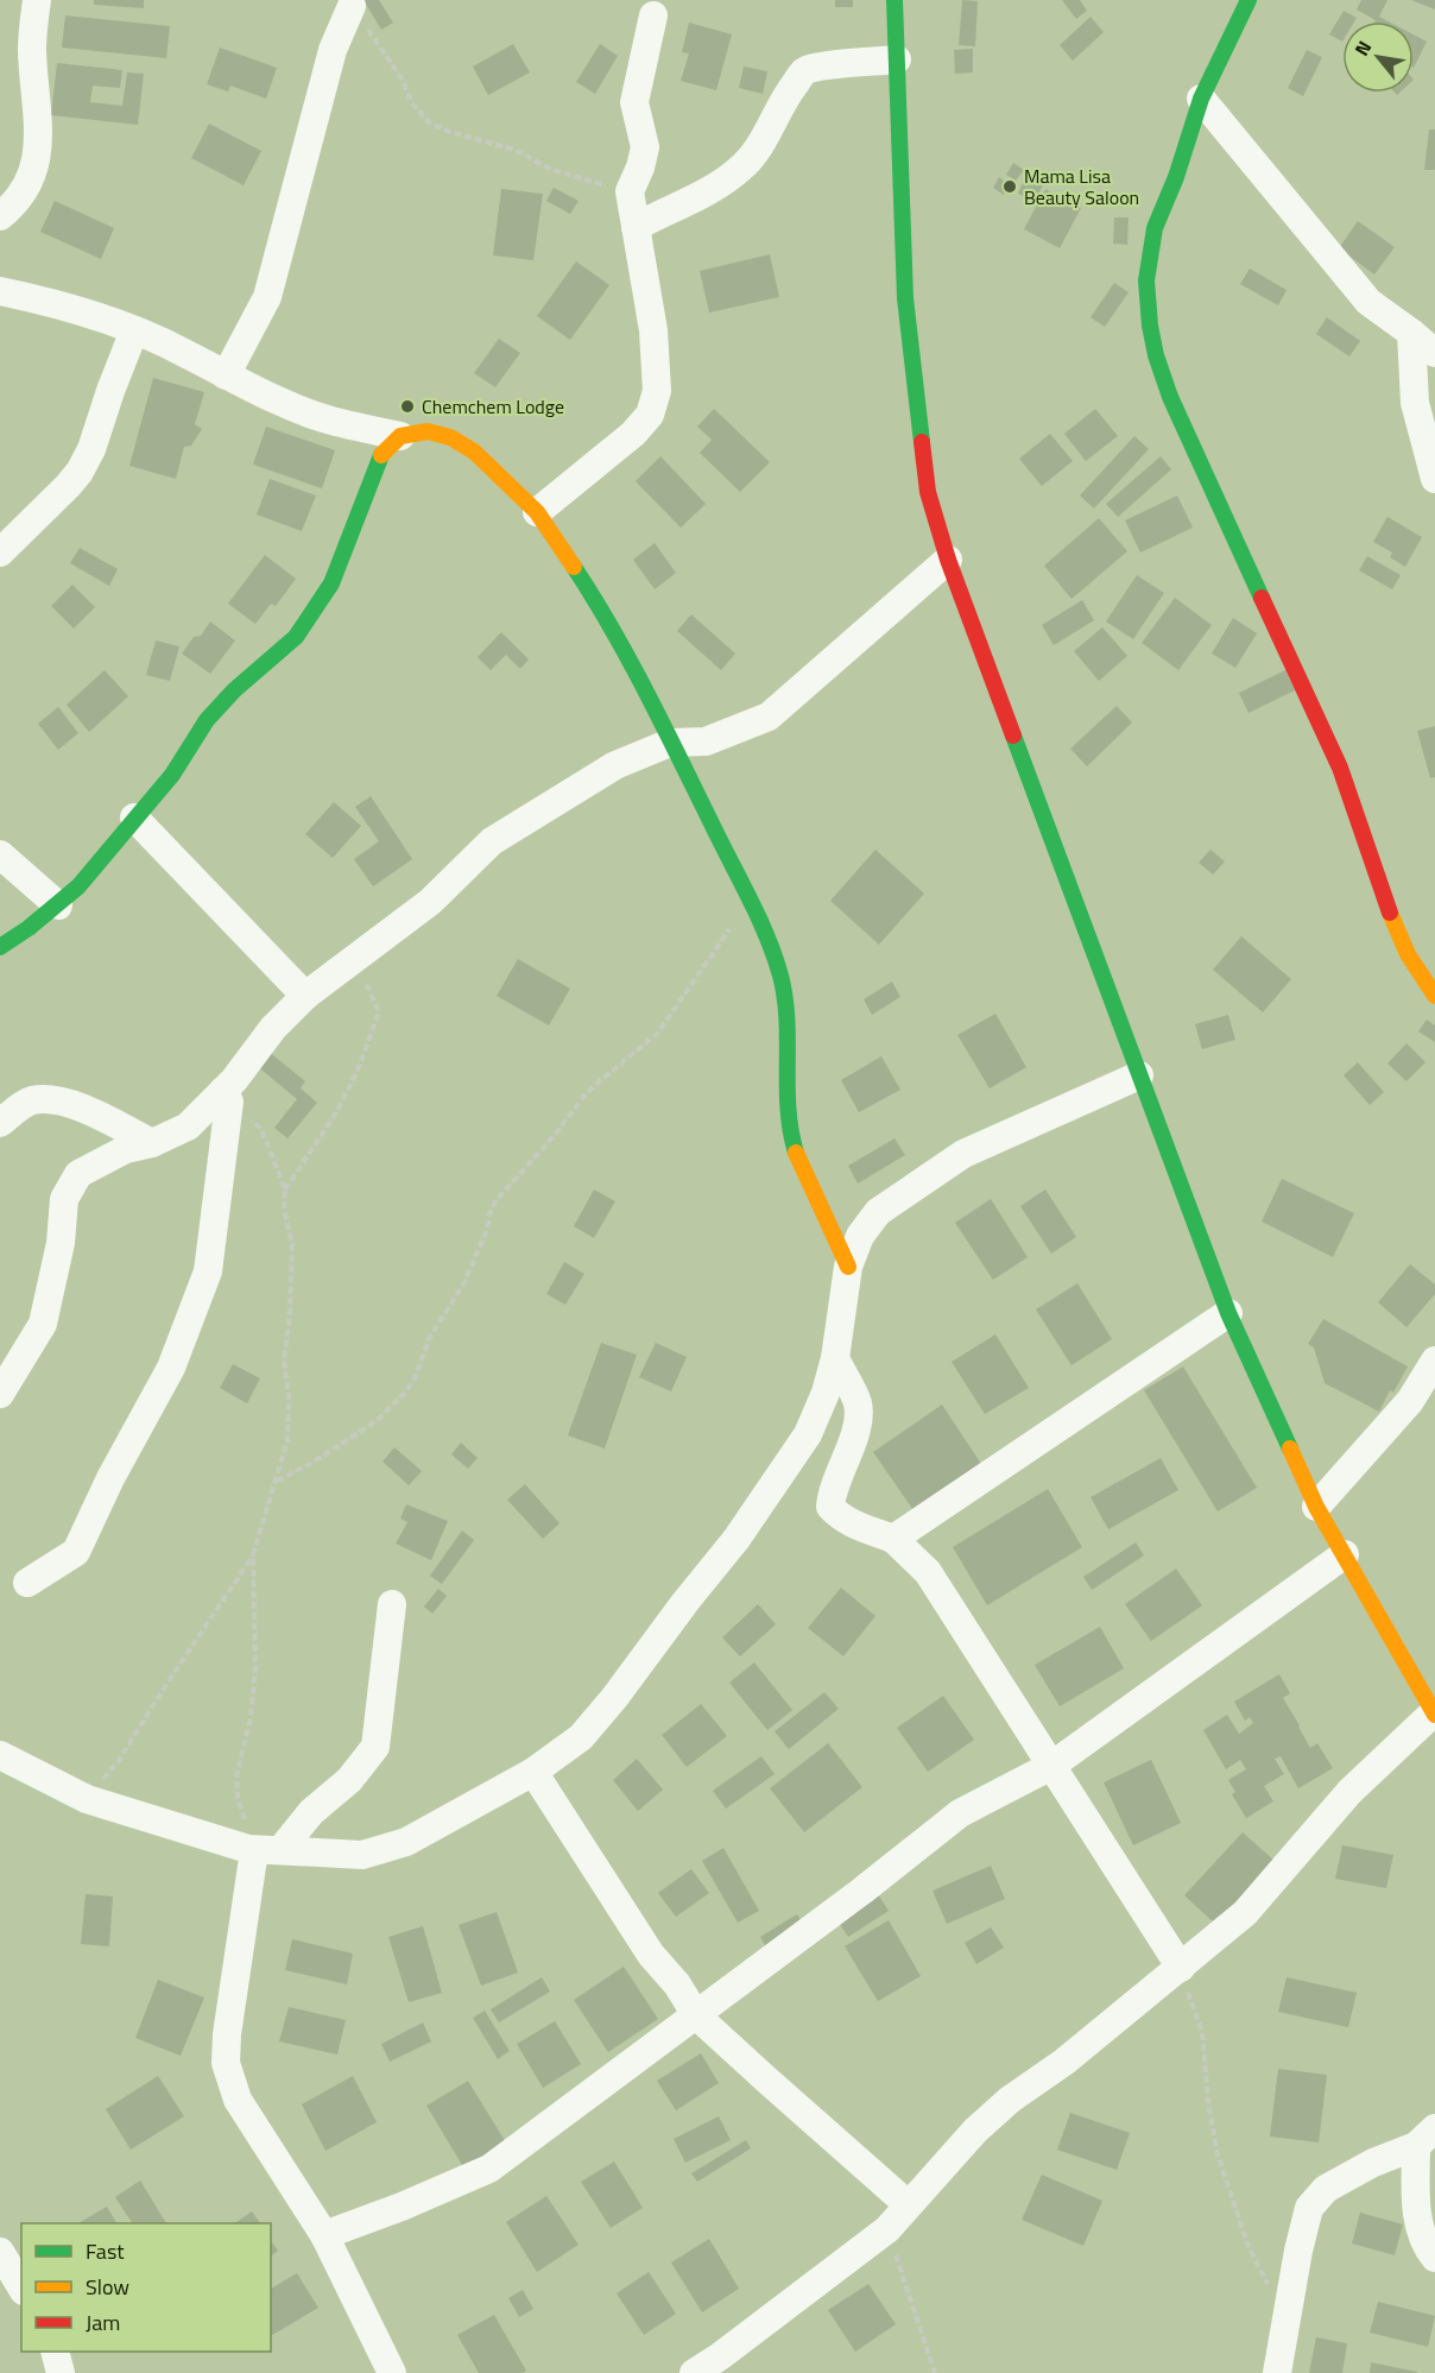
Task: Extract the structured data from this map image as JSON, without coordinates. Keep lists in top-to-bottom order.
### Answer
{
  "places": ["Mama Lisa Beauty Saloon", "Chemchem Lodge"],
  "legend": ["Fast", "Slow", "Jam"],
  "north": "top left"
}
